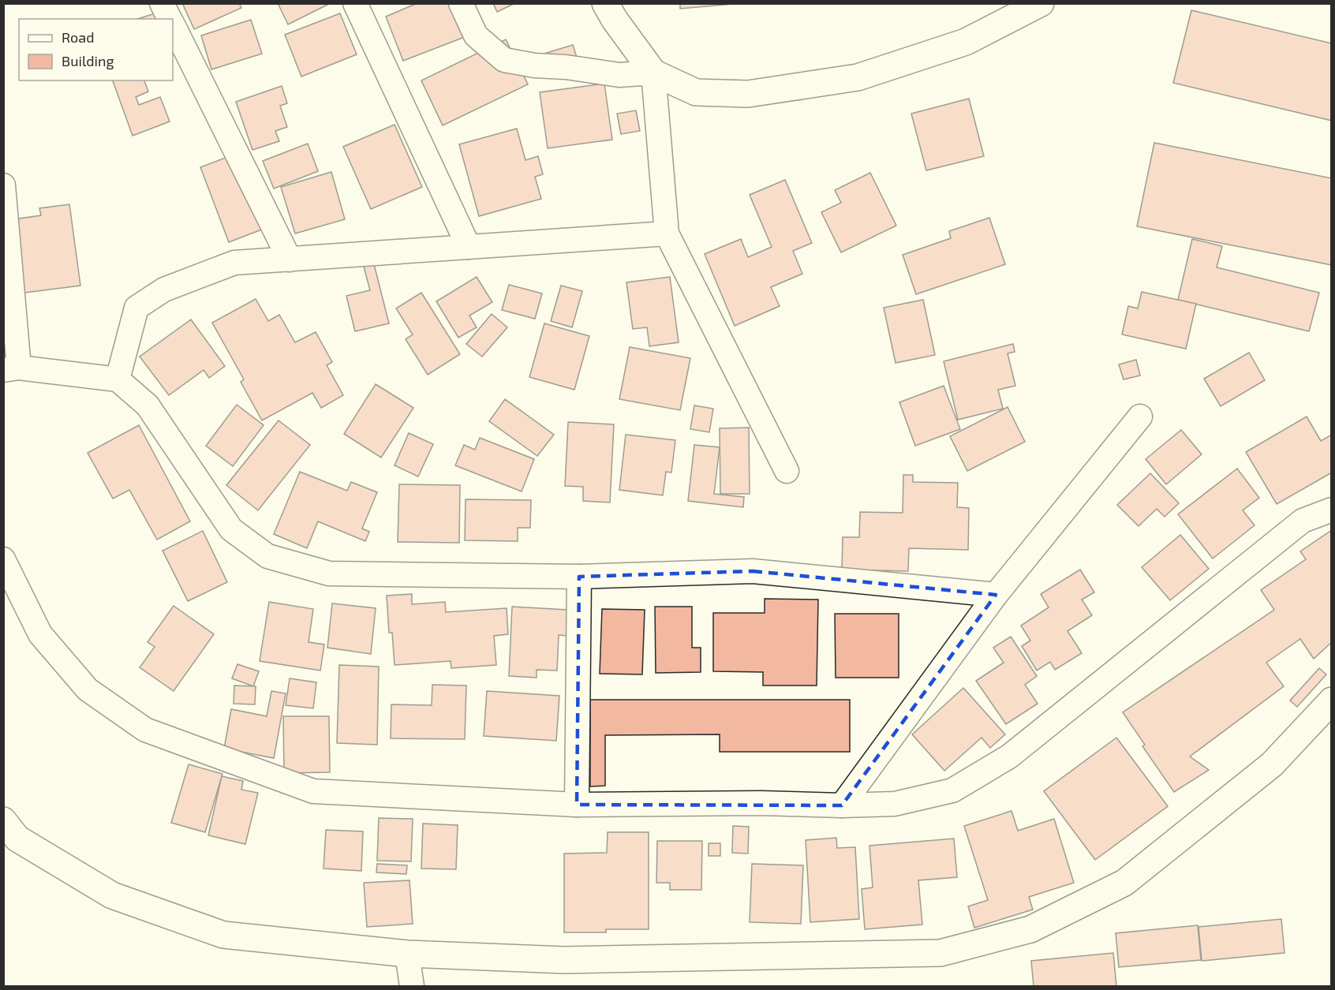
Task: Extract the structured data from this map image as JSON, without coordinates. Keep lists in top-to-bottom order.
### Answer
{
  "legend": ["Road", "Building"]
}
